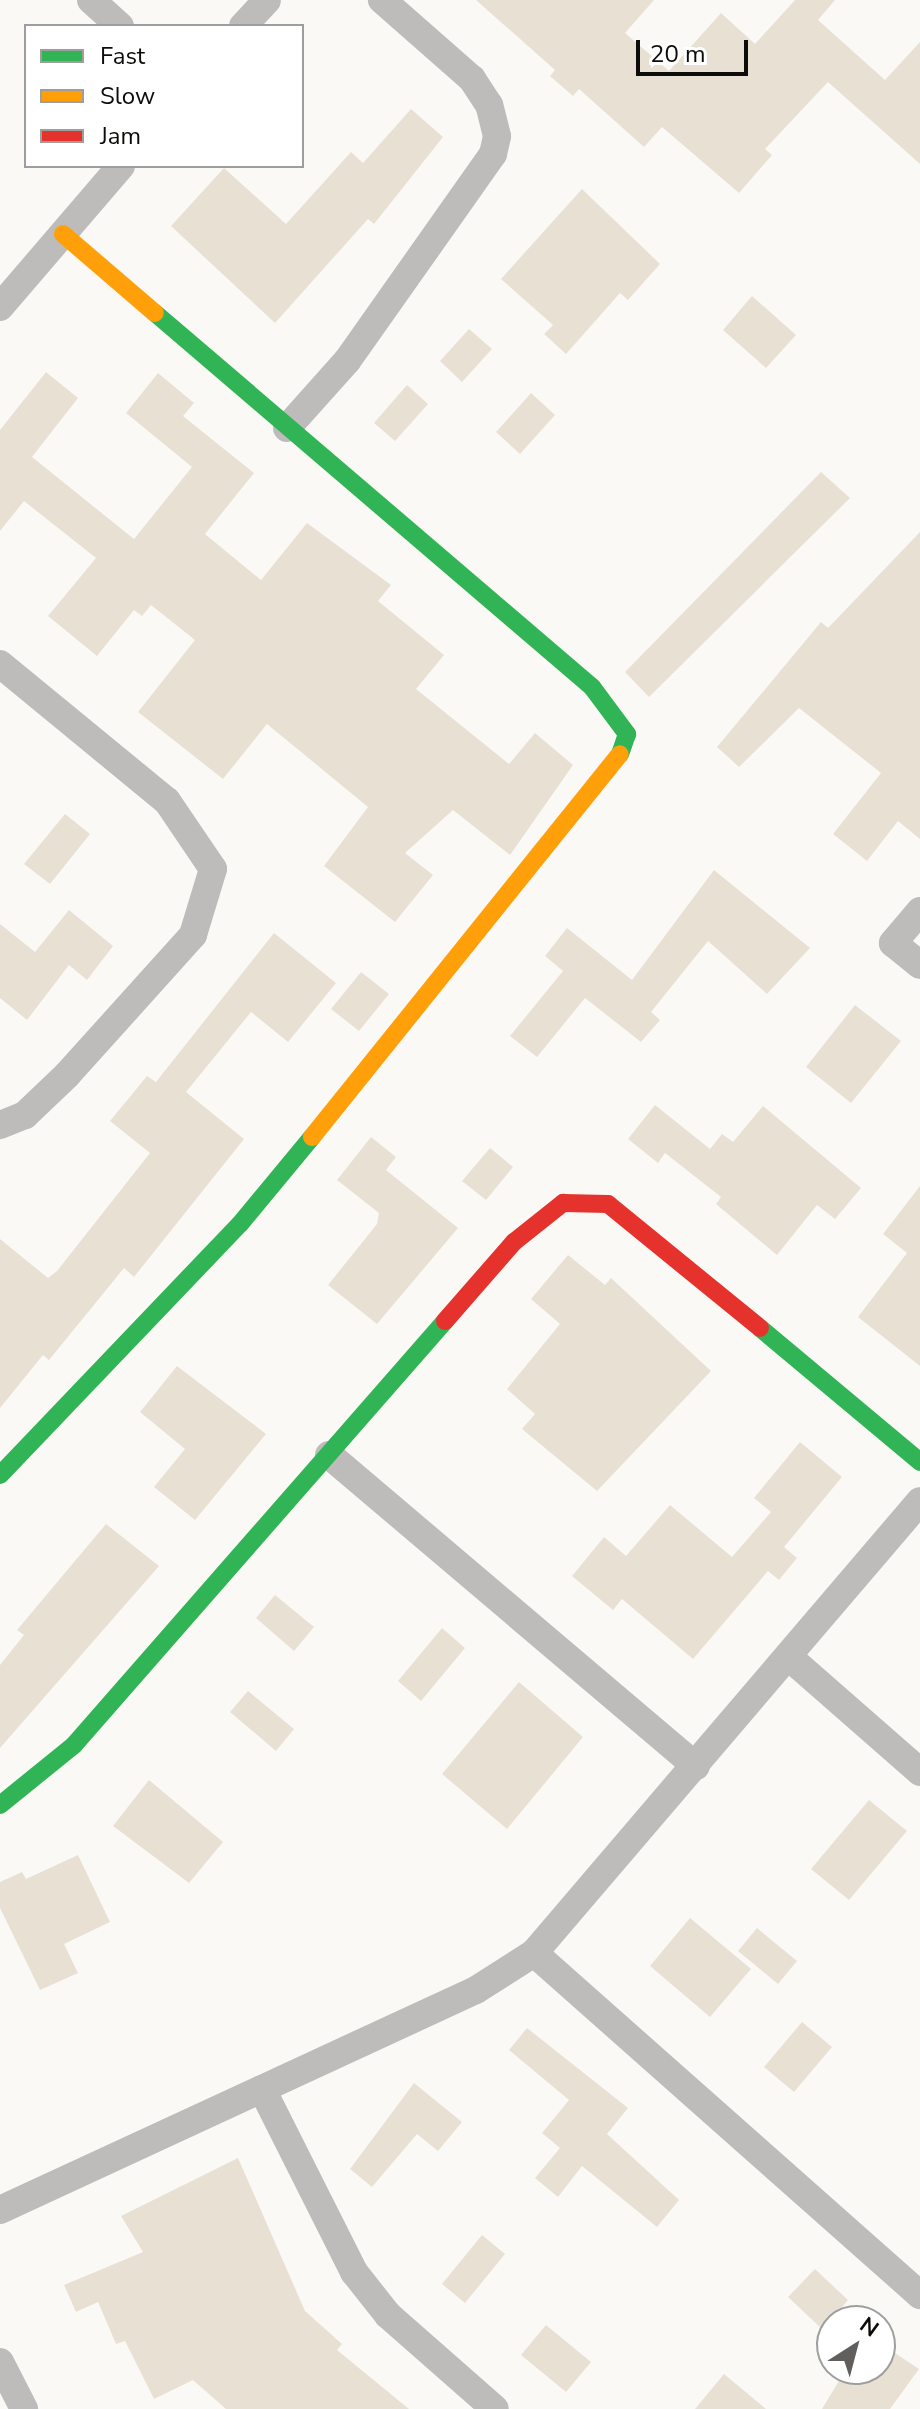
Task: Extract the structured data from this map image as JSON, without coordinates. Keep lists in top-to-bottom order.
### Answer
{
  "legend": ["Fast", "Slow", "Jam"],
  "scale_bar": "20 m",
  "north": "top right"
}
